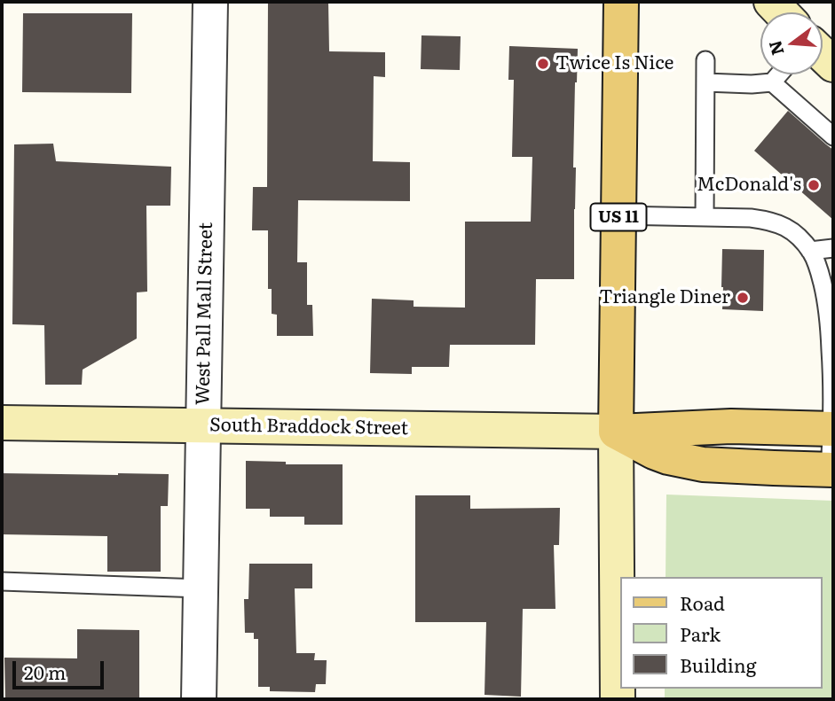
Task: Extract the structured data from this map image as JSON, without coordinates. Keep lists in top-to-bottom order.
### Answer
{
  "streets": {
    "main road": ["US 11", "South Braddock Street"],
    "street": ["West Pall Mall Street"]
  },
  "crossings": [
    ["US 11", "South Braddock Street"],
    ["West Pall Mall Street", "South Braddock Street"]
  ],
  "places": ["Twice Is Nice", "McDonald's", "Triangle Diner"],
  "legend": ["Road", "Park", "Building"],
  "scale_bar": "20 m",
  "north": "left"
}
